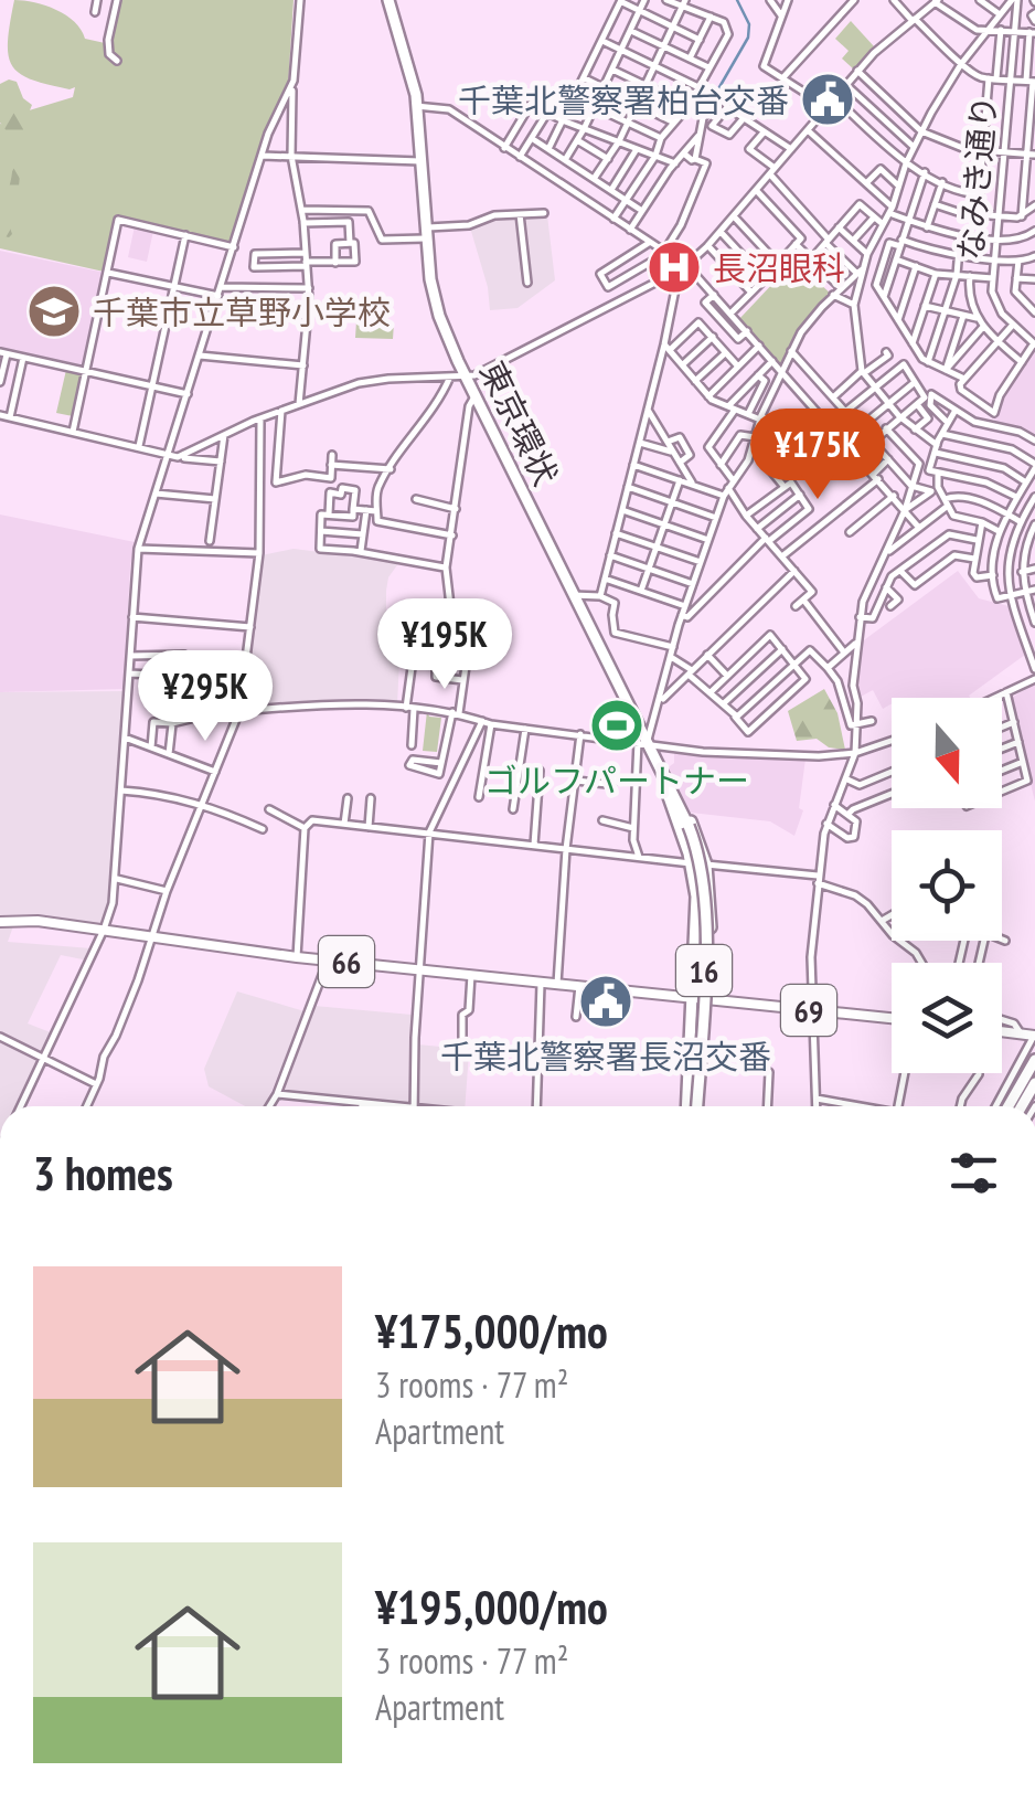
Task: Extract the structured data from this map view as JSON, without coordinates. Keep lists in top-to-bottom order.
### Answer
{
  "streets": {
    "highway": ["東京環状", "16"],
    "main road": ["66", "69"],
    "street": ["なみき通り"]
  },
  "crossings": [
    ["東京環状", "16"],
    ["66", "16"],
    ["16", "69"]
  ],
  "places": {
    "public building": ["千葉北警察署柏台交番", "千葉北警察署長沼交番"],
    "hospital": ["長沼眼科"],
    "school or university": ["千葉市立草野小学校"],
    "sports": ["ゴルフパートナー"]
  },
  "north": "bottom",
  "page": {
    "price": ["¥175K", "¥195K", "¥295K"],
    "heading": "3 homes",
    "list": [
      {
        "name": "¥175,000/mo",
        "note": "3 rooms · 77 m² · Apartment"
      },
      {
        "name": "¥195,000/mo",
        "note": "3 rooms · 77 m² · Apartment"
      }
    ]
  }
}
